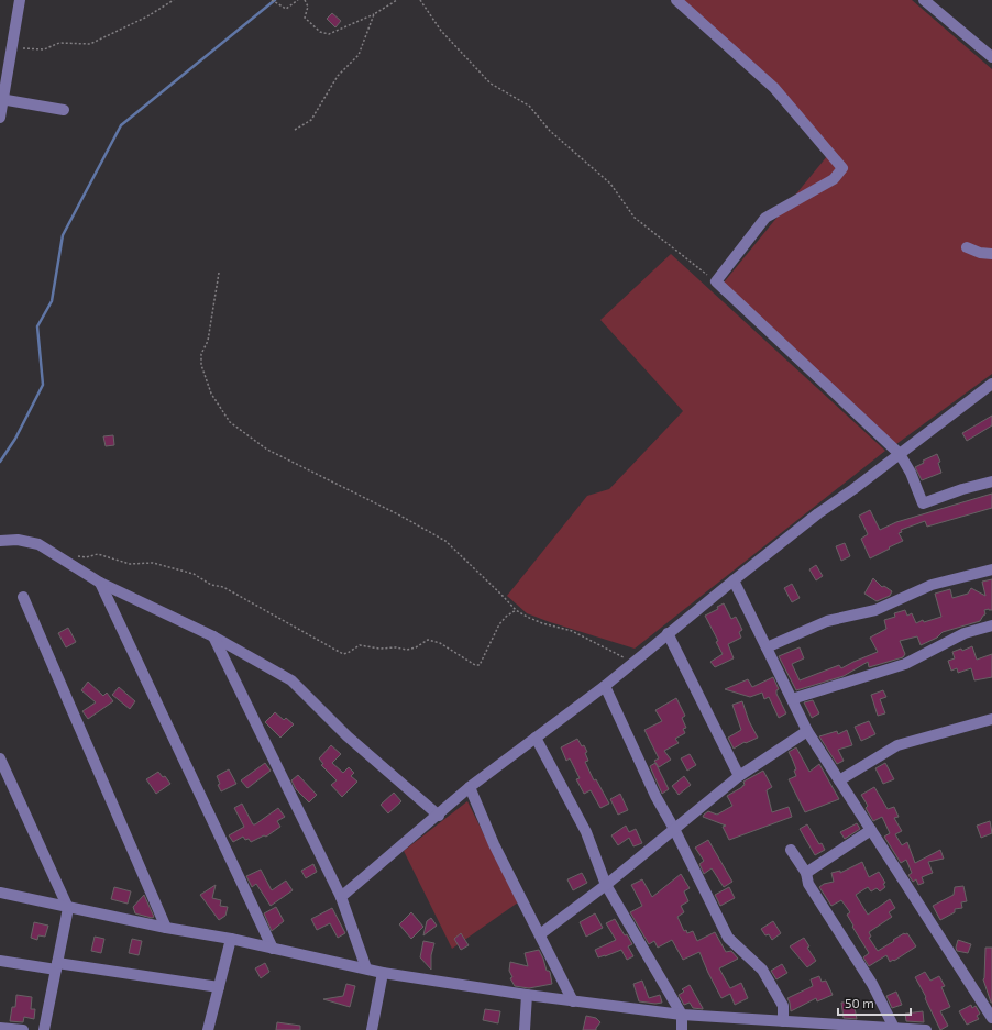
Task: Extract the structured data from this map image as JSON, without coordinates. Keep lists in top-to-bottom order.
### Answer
{
  "scale_bar": "50 m"
}
